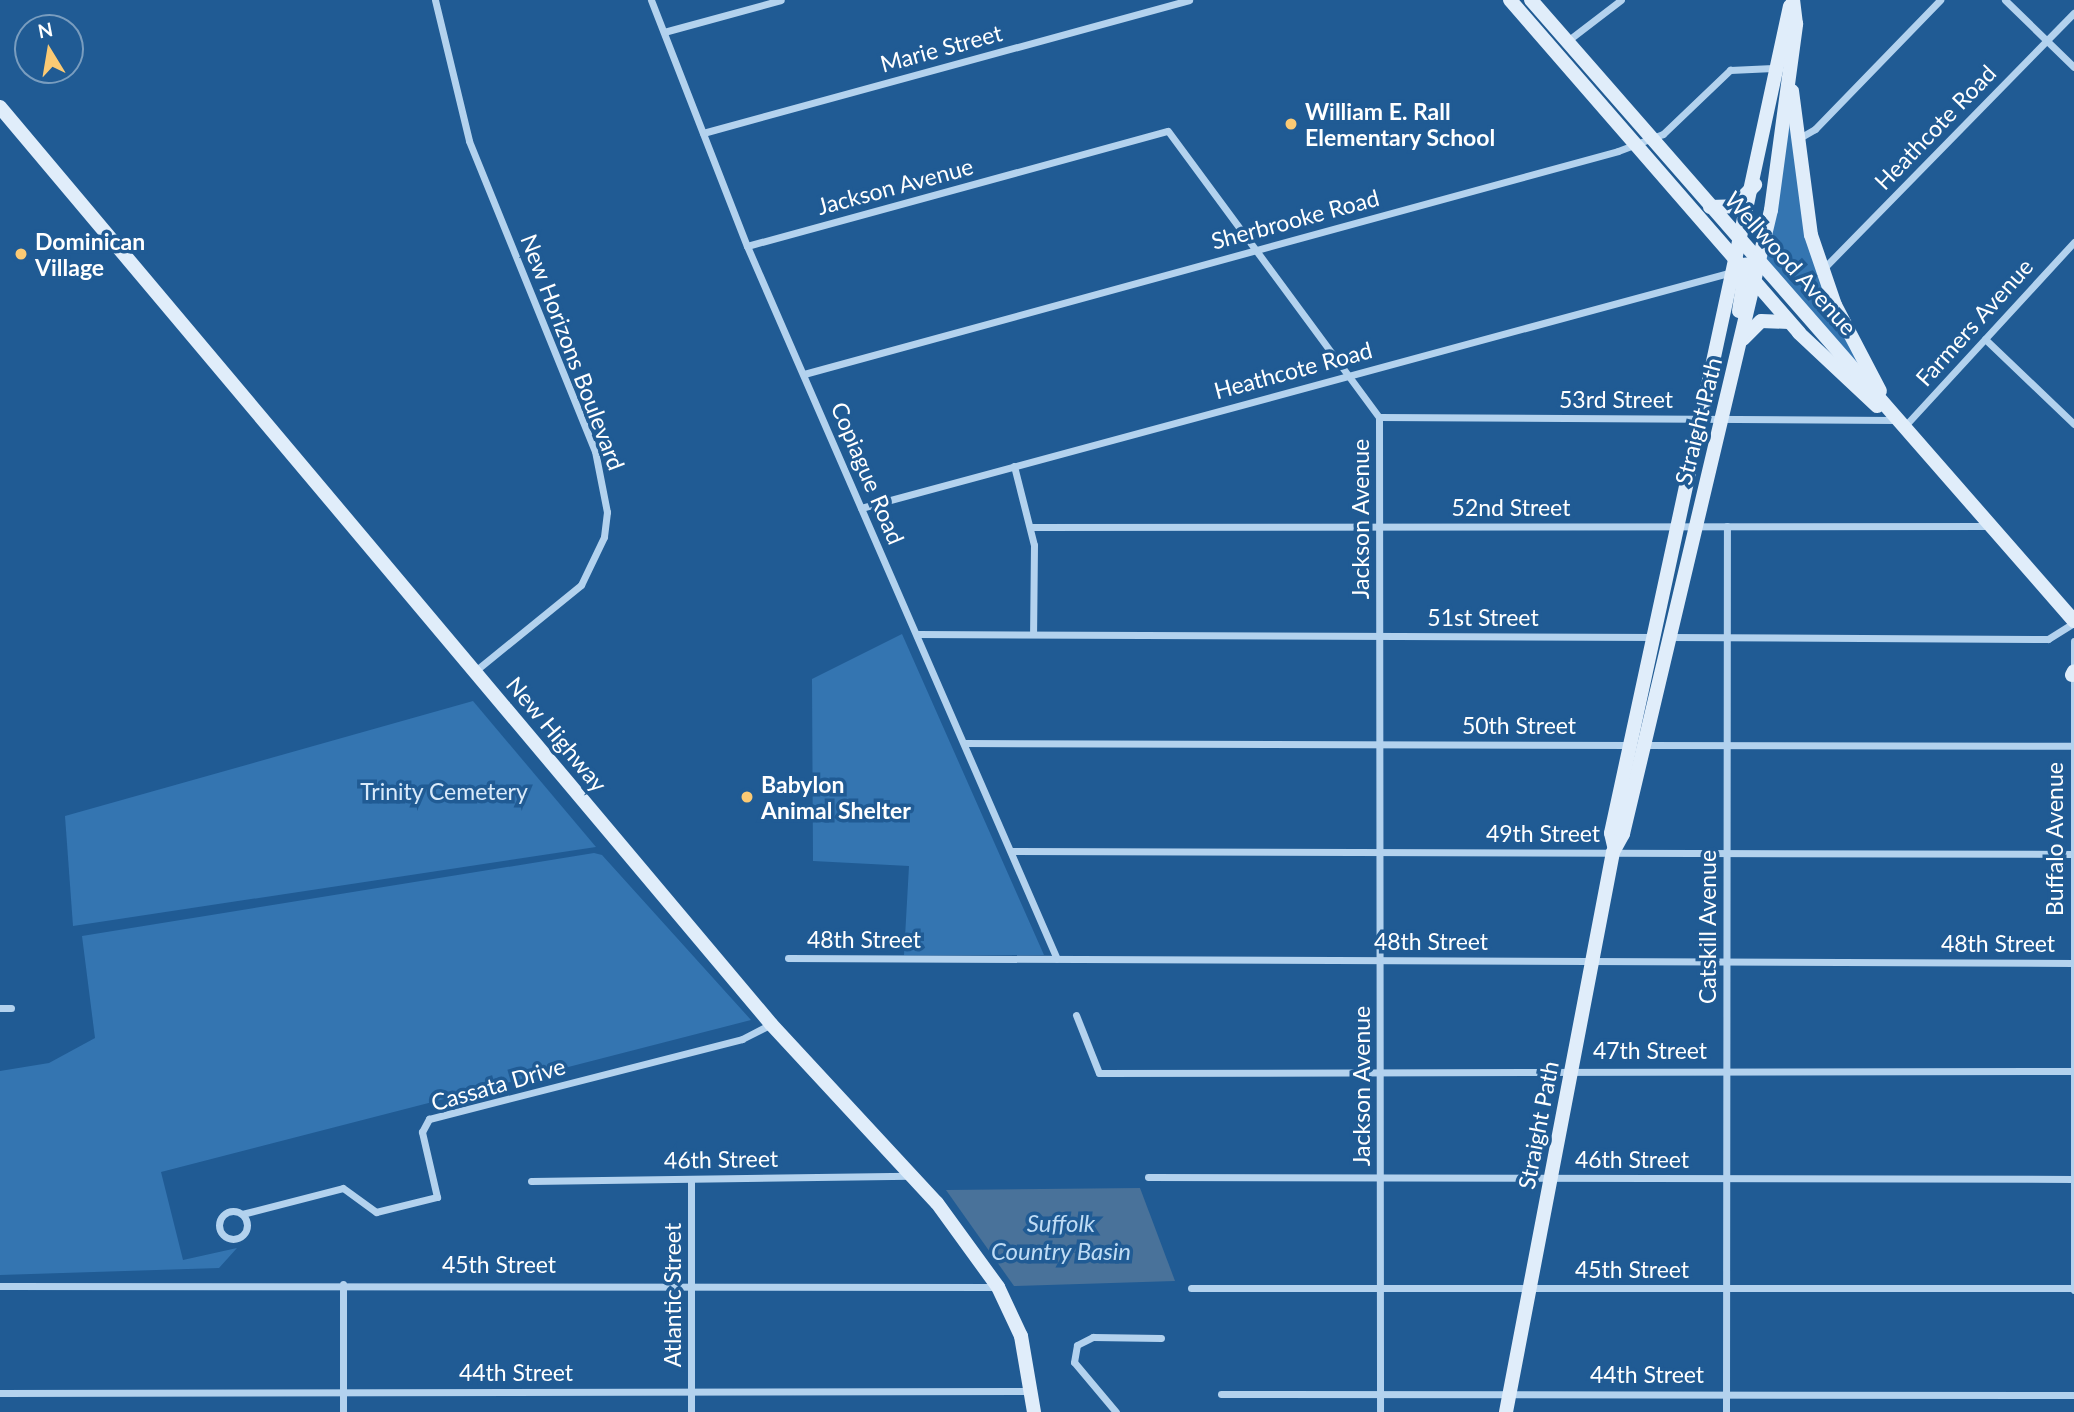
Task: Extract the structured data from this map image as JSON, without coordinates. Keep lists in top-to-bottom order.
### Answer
{
  "streets": {
    "main road": ["Wellwood Avenue", "Straight Path", "New Highway"],
    "street": [
      "Marie Street",
      "Heathcote Road",
      "Jackson Avenue",
      "Sherbrooke Road",
      "Farmers Avenue",
      "New Horizons Boulevard",
      "53rd Street",
      "Copiague Road",
      "52nd Street",
      "51st Street",
      "50th Street",
      "49th Street",
      "Buffalo Avenue",
      "Catskill Avenue",
      "48th Street",
      "47th Street",
      "Cassata Drive",
      "46th Street",
      "45th Street",
      "Atlantic Street",
      "44th Street"
    ]
  },
  "crossings": [
    ["Marie Street", "Copiague Road"],
    ["Heathcote Road", "Jackson Avenue"],
    ["Heathcote Road", "Wellwood Avenue"],
    ["Heathcote Road", "Straight Path"],
    ["Heathcote Road", "Copiague Road"],
    ["Jackson Avenue", "Sherbrooke Road"],
    ["Jackson Avenue", "53rd Street"],
    ["Jackson Avenue", "Copiague Road"],
    ["Jackson Avenue", "52nd Street"],
    ["Jackson Avenue", "51st Street"],
    ["Jackson Avenue", "50th Street"],
    ["Jackson Avenue", "49th Street"],
    ["Jackson Avenue", "48th Street"],
    ["Jackson Avenue", "47th Street"],
    ["Jackson Avenue", "46th Street"],
    ["Jackson Avenue", "45th Street"],
    ["Jackson Avenue", "44th Street"],
    ["Sherbrooke Road", "Wellwood Avenue"],
    ["Sherbrooke Road", "Straight Path"],
    ["Sherbrooke Road", "Copiague Road"],
    ["Wellwood Avenue", "Farmers Avenue"],
    ["Wellwood Avenue", "53rd Street"],
    ["Wellwood Avenue", "Straight Path"],
    ["Wellwood Avenue", "52nd Street"],
    ["Wellwood Avenue", "51st Street"],
    ["Farmers Avenue", "53rd Street"],
    ["New Horizons Boulevard", "New Highway"],
    ["53rd Street", "Straight Path"],
    ["Straight Path", "52nd Street"],
    ["Straight Path", "51st Street"],
    ["Straight Path", "50th Street"],
    ["Straight Path", "49th Street"],
    ["Straight Path", "48th Street"],
    ["Straight Path", "47th Street"],
    ["Straight Path", "46th Street"],
    ["Straight Path", "45th Street"],
    ["Straight Path", "44th Street"],
    ["Copiague Road", "51st Street"],
    ["Copiague Road", "50th Street"],
    ["Copiague Road", "49th Street"],
    ["Copiague Road", "48th Street"],
    ["52nd Street", "Catskill Avenue"],
    ["51st Street", "Catskill Avenue"],
    ["50th Street", "Buffalo Avenue"],
    ["50th Street", "Catskill Avenue"],
    ["New Highway", "Cassata Drive"],
    ["New Highway", "46th Street"],
    ["New Highway", "45th Street"],
    ["New Highway", "44th Street"],
    ["49th Street", "Buffalo Avenue"],
    ["49th Street", "Catskill Avenue"],
    ["Buffalo Avenue", "48th Street"],
    ["Buffalo Avenue", "47th Street"],
    ["Buffalo Avenue", "46th Street"],
    ["Buffalo Avenue", "45th Street"],
    ["Catskill Avenue", "48th Street"],
    ["Catskill Avenue", "47th Street"],
    ["Catskill Avenue", "46th Street"],
    ["Catskill Avenue", "45th Street"],
    ["Catskill Avenue", "44th Street"],
    ["46th Street", "Atlantic Street"],
    ["45th Street", "Atlantic Street"],
    ["Atlantic Street", "44th Street"]
  ],
  "water": ["Suffolk Country Basin"],
  "parks": ["Trinity Cemetery"],
  "places": ["William E. Rall Elementary School", "Dominican Village", "Babylon Animal Shelter"],
  "north": "top"
}
